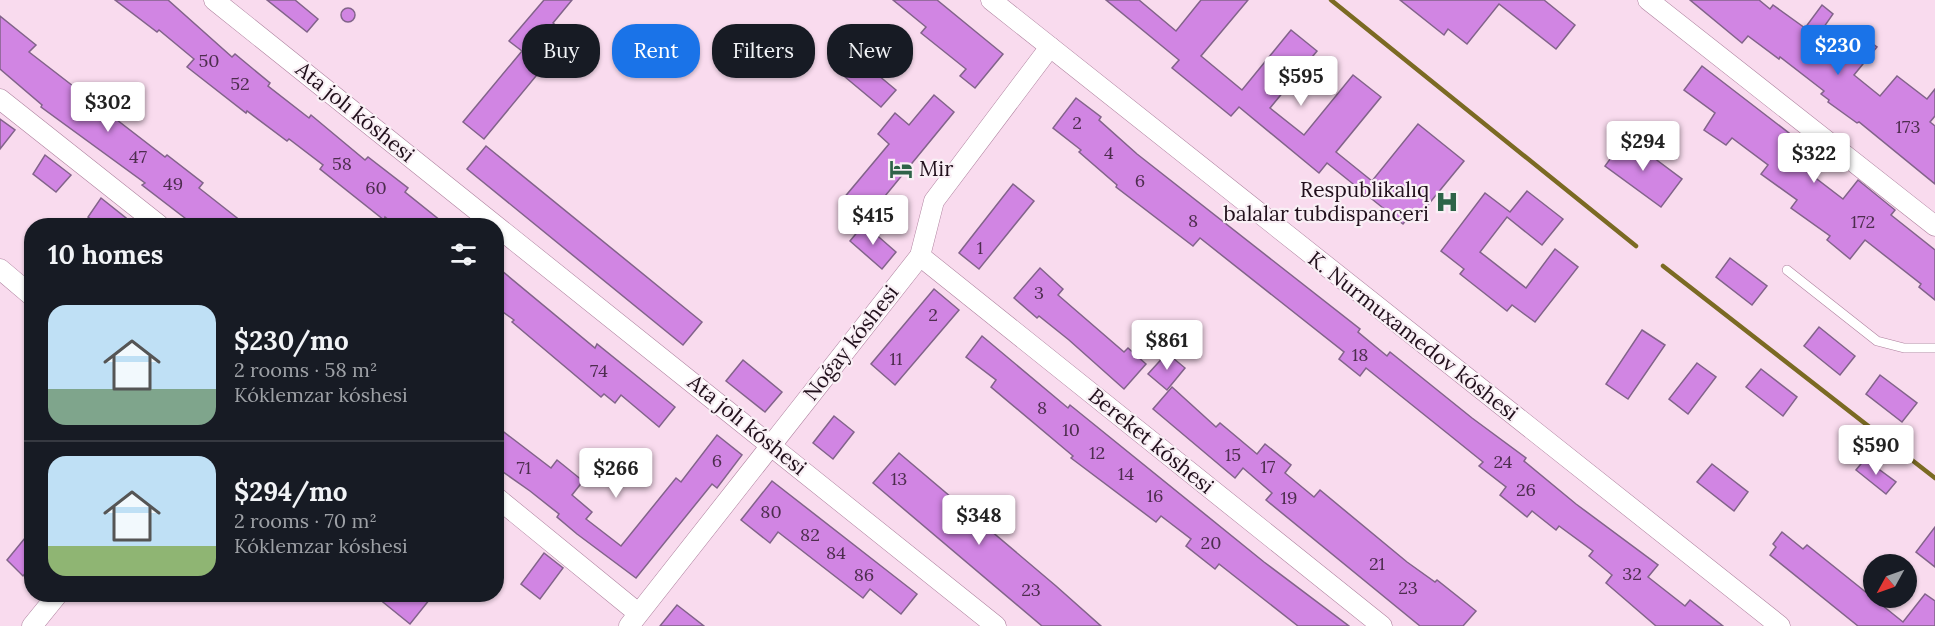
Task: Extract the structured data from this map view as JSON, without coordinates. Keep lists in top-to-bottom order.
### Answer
{
  "streets": {
    "street": [
      "Ata jolı kóshesi",
      "K. Nurmuxamedov kóshesi",
      "Noǵay kóshesi",
      "Bereket kóshesi"
    ]
  },
  "crossings": [
    ["Ata jolı kóshesi", "Noǵay kóshesi"],
    ["K. Nurmuxamedov kóshesi", "Noǵay kóshesi"],
    ["Noǵay kóshesi", "Bereket kóshesi"]
  ],
  "places": {
    "hotel": ["Mir"],
    "hospital": ["Respublikalıq balalar tubdispanceri"]
  },
  "house_numbers": [
    "50",
    "52",
    "2",
    "173",
    "4",
    "47",
    "58",
    "6",
    "49",
    "60",
    "8",
    "172",
    "1",
    "3",
    "2",
    "18",
    "11",
    "74",
    "8",
    "10",
    "12",
    "15",
    "6",
    "24",
    "17",
    "71",
    "14",
    "13",
    "26",
    "16",
    "19",
    "80",
    "82",
    "20",
    "84",
    "21",
    "32",
    "86",
    "23",
    "23"
  ],
  "north": "bottom left",
  "page": {
    "chip": [
      "Buy",
      "Rent",
      "Filters",
      "New"
    ],
    "price": [
      "$230",
      "$595",
      "$302",
      "$294",
      "$322",
      "$415",
      "$861",
      "$590",
      "$266",
      "$348"
    ],
    "heading": "10 homes",
    "list": [
      {
        "name": "$230/mo",
        "note": "2 rooms · 58 m² · Kóklemzar kóshesi"
      },
      {
        "name": "$294/mo",
        "note": "2 rooms · 70 m² · Kóklemzar kóshesi"
      }
    ]
  }
}
